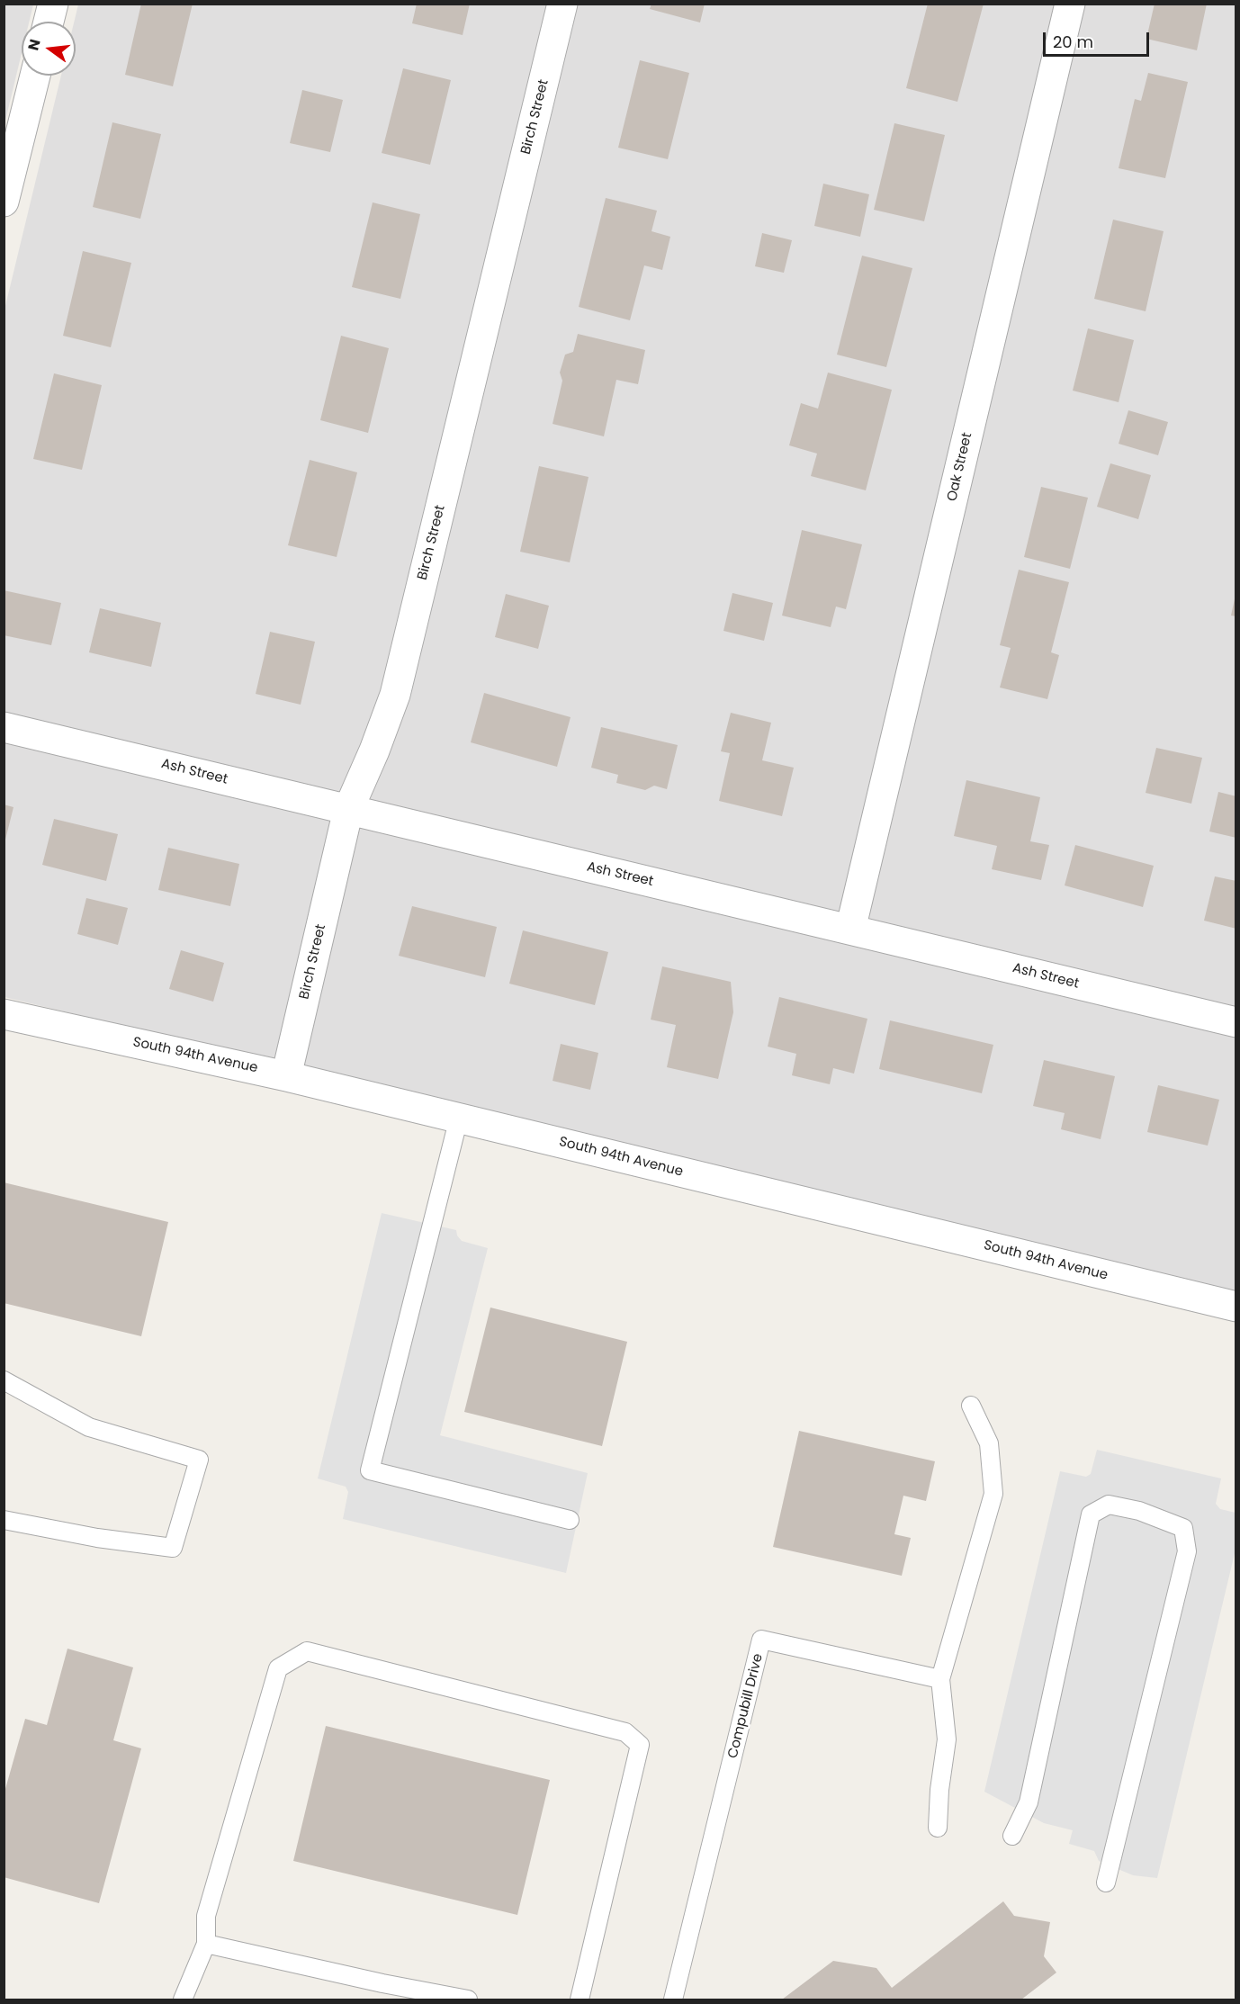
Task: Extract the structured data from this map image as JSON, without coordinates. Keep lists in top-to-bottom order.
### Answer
{
  "streets": {
    "street": [
      "Birch Street",
      "Oak Street",
      "Ash Street",
      "South 94th Avenue"
    ],
    "lane": ["Compubill Drive"]
  },
  "crossings": [
    ["Birch Street", "Ash Street"],
    ["Birch Street", "South 94th Avenue"],
    ["Oak Street", "Ash Street"]
  ],
  "scale_bar": "20 m",
  "north": "left"
}
